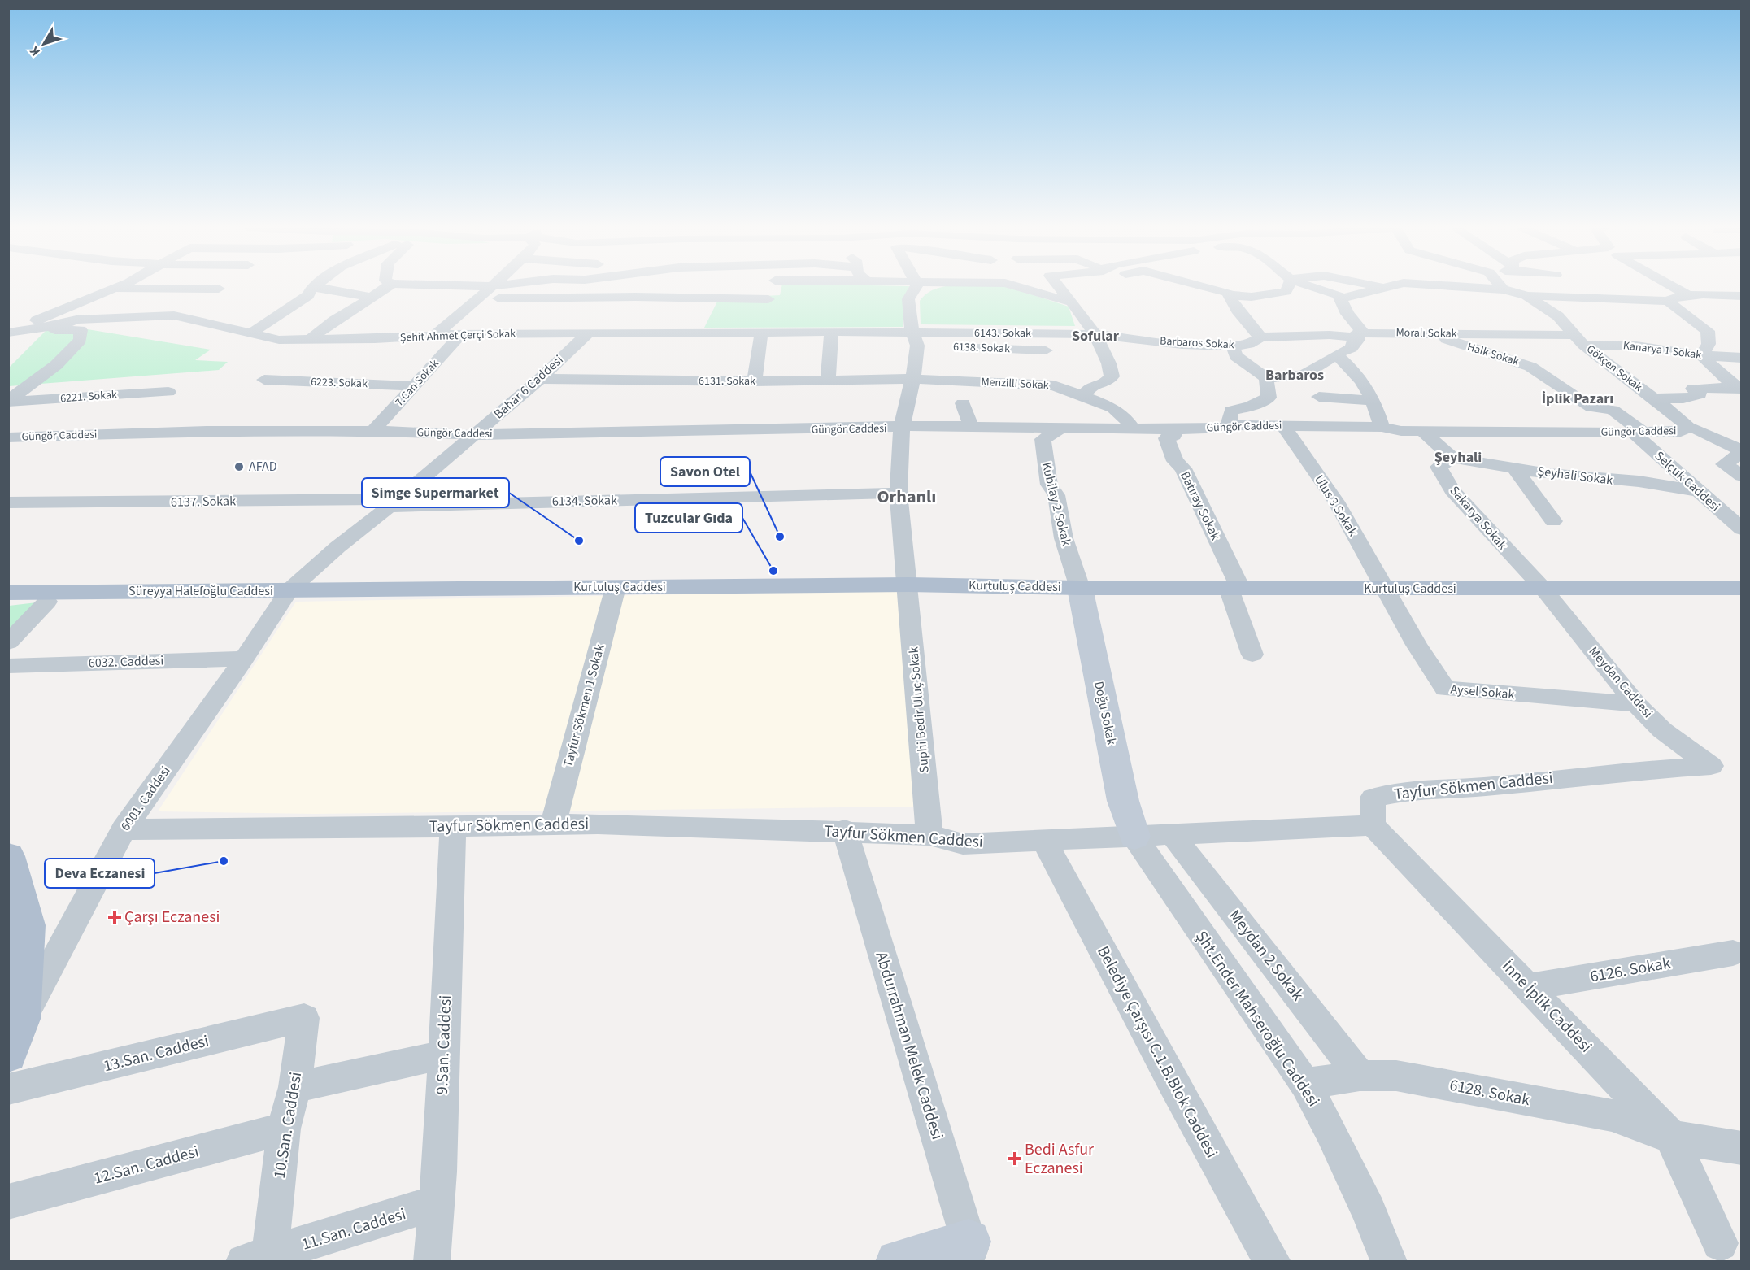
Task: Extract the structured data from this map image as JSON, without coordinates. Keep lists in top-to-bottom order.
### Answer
{
  "streets": {
    "main road": ["Kurtuluş Caddesi", "Süreyya Halefoğlu Caddesi"],
    "street": [
      "6143. Sokak",
      "Moralı Sokak",
      "Şehit Ahmet Çerçi Sokak",
      "Barbaros Sokak",
      "6138. Sokak",
      "Kanarya 1 Sokak",
      "Halk Sokak",
      "Gökçen Sokak",
      "6131. Sokak",
      "6223. Sokak",
      "7.Can Sokak",
      "Menzilli Sokak",
      "Bahar 6 Caddesi",
      "6221. Sokak",
      "Güngör Caddesi",
      "Şeyhali Sokak",
      "Selçuk Caddesi",
      "6134. Sokak",
      "6137. Sokak",
      "Kubilay 2 Sokak",
      "Batıray Sokak",
      "Ulus 3 Sokak",
      "Sakarya Sokak",
      "6032. Caddesi",
      "Meydan Caddesi",
      "Aysel Sokak",
      "Tayfur Sökmen 1 Sokak",
      "Suphi Bedir Uluç Sokak",
      "Doğu Sokak",
      "Tayfur Sökmen Caddesi",
      "6001. Caddesi",
      "Meydan 2 Sokak",
      "6126. Sokak",
      "İnne İplik Caddesi",
      "Şht.Ender Mahseroğlu Caddesi",
      "9.San. Caddesi",
      "Abdurrahman Melek Caddesi",
      "Belediye Çarşısı C.1.B.Blok Caddesi",
      "13.San. Caddesi",
      "6128. Sokak",
      "10.San. Caddesi",
      "12.San. Caddesi",
      "11.San. Caddesi"
    ]
  },
  "crossings": [
    ["6143. Sokak", "Şehit Ahmet Çerçi Sokak"],
    ["6143. Sokak", "Barbaros Sokak"],
    ["6143. Sokak", "6138. Sokak"],
    ["6143. Sokak", "Suphi Bedir Uluç Sokak"],
    ["Moralı Sokak", "Barbaros Sokak"],
    ["Moralı Sokak", "Kanarya 1 Sokak"],
    ["Moralı Sokak", "Halk Sokak"],
    ["Moralı Sokak", "Gökçen Sokak"],
    ["Şehit Ahmet Çerçi Sokak", "6138. Sokak"],
    ["Şehit Ahmet Çerçi Sokak", "7.Can Sokak"],
    ["Şehit Ahmet Çerçi Sokak", "Bahar 6 Caddesi"],
    ["Şehit Ahmet Çerçi Sokak", "Suphi Bedir Uluç Sokak"],
    ["6138. Sokak", "Suphi Bedir Uluç Sokak"],
    ["Kanarya 1 Sokak", "Gökçen Sokak"],
    ["Halk Sokak", "Güngör Caddesi"],
    ["Halk Sokak", "Selçuk Caddesi"],
    ["Gökçen Sokak", "Güngör Caddesi"],
    ["6131. Sokak", "Menzilli Sokak"],
    ["6131. Sokak", "Bahar 6 Caddesi"],
    ["6131. Sokak", "Suphi Bedir Uluç Sokak"],
    ["6223. Sokak", "7.Can Sokak"],
    ["7.Can Sokak", "Güngör Caddesi"],
    ["Menzilli Sokak", "Güngör Caddesi"],
    ["Menzilli Sokak", "Suphi Bedir Uluç Sokak"],
    ["Bahar 6 Caddesi", "Güngör Caddesi"],
    ["Bahar 6 Caddesi", "6134. Sokak"],
    ["Bahar 6 Caddesi", "6137. Sokak"],
    ["Bahar 6 Caddesi", "Kurtuluş Caddesi"],
    ["Bahar 6 Caddesi", "Süreyya Halefoğlu Caddesi"],
    ["Bahar 6 Caddesi", "6001. Caddesi"],
    ["Güngör Caddesi", "Selçuk Caddesi"],
    ["Güngör Caddesi", "Kubilay 2 Sokak"],
    ["Güngör Caddesi", "Batıray Sokak"],
    ["Güngör Caddesi", "Ulus 3 Sokak"],
    ["Güngör Caddesi", "Suphi Bedir Uluç Sokak"],
    ["Şeyhali Sokak", "Selçuk Caddesi"],
    ["Şeyhali Sokak", "Sakarya Sokak"],
    ["6134. Sokak", "6137. Sokak"],
    ["6134. Sokak", "Suphi Bedir Uluç Sokak"],
    ["Kubilay 2 Sokak", "Kurtuluş Caddesi"],
    ["Kubilay 2 Sokak", "Doğu Sokak"],
    ["Batıray Sokak", "Kurtuluş Caddesi"],
    ["Ulus 3 Sokak", "Kurtuluş Caddesi"],
    ["Ulus 3 Sokak", "Aysel Sokak"],
    ["Sakarya Sokak", "Kurtuluş Caddesi"],
    ["Sakarya Sokak", "Meydan Caddesi"],
    ["Kurtuluş Caddesi", "Süreyya Halefoğlu Caddesi"],
    ["Kurtuluş Caddesi", "Meydan Caddesi"],
    ["Kurtuluş Caddesi", "Aysel Sokak"],
    ["Kurtuluş Caddesi", "Tayfur Sökmen 1 Sokak"],
    ["Kurtuluş Caddesi", "Suphi Bedir Uluç Sokak"],
    ["Kurtuluş Caddesi", "Doğu Sokak"],
    ["Kurtuluş Caddesi", "6001. Caddesi"],
    ["Süreyya Halefoğlu Caddesi", "6001. Caddesi"],
    ["6032. Caddesi", "6001. Caddesi"],
    ["Meydan Caddesi", "Aysel Sokak"],
    ["Meydan Caddesi", "Tayfur Sökmen Caddesi"],
    ["Tayfur Sökmen 1 Sokak", "Tayfur Sökmen Caddesi"],
    ["Suphi Bedir Uluç Sokak", "Tayfur Sökmen Caddesi"],
    ["Doğu Sokak", "Tayfur Sökmen Caddesi"],
    ["Doğu Sokak", "Şht.Ender Mahseroğlu Caddesi"],
    ["Tayfur Sökmen Caddesi", "6001. Caddesi"],
    ["Tayfur Sökmen Caddesi", "Meydan 2 Sokak"],
    ["Tayfur Sökmen Caddesi", "İnne İplik Caddesi"],
    ["Tayfur Sökmen Caddesi", "Şht.Ender Mahseroğlu Caddesi"],
    ["Tayfur Sökmen Caddesi", "9.San. Caddesi"],
    ["Tayfur Sökmen Caddesi", "Abdurrahman Melek Caddesi"],
    ["Tayfur Sökmen Caddesi", "Belediye Çarşısı C.1.B.Blok Caddesi"],
    ["Meydan 2 Sokak", "6128. Sokak"],
    ["6126. Sokak", "İnne İplik Caddesi"],
    ["İnne İplik Caddesi", "6128. Sokak"],
    ["Şht.Ender Mahseroğlu Caddesi", "6128. Sokak"],
    ["9.San. Caddesi", "11.San. Caddesi"],
    ["13.San. Caddesi", "10.San. Caddesi"],
    ["10.San. Caddesi", "12.San. Caddesi"],
    ["10.San. Caddesi", "11.San. Caddesi"]
  ],
  "districts": [
    "Sofular",
    "Barbaros",
    "İplik Pazarı",
    "Şeyhali",
    "Orhanlı"
  ],
  "places": {
    "other": [
      "AFAD",
      "Savon Otel",
      "Simge Supermarket",
      "Tuzcular Gıda",
      "Deva Eczanesi"
    ],
    "health": ["Çarşı Eczanesi", "Bedi Asfur Eczanesi"]
  },
  "north": "bottom left"
}
